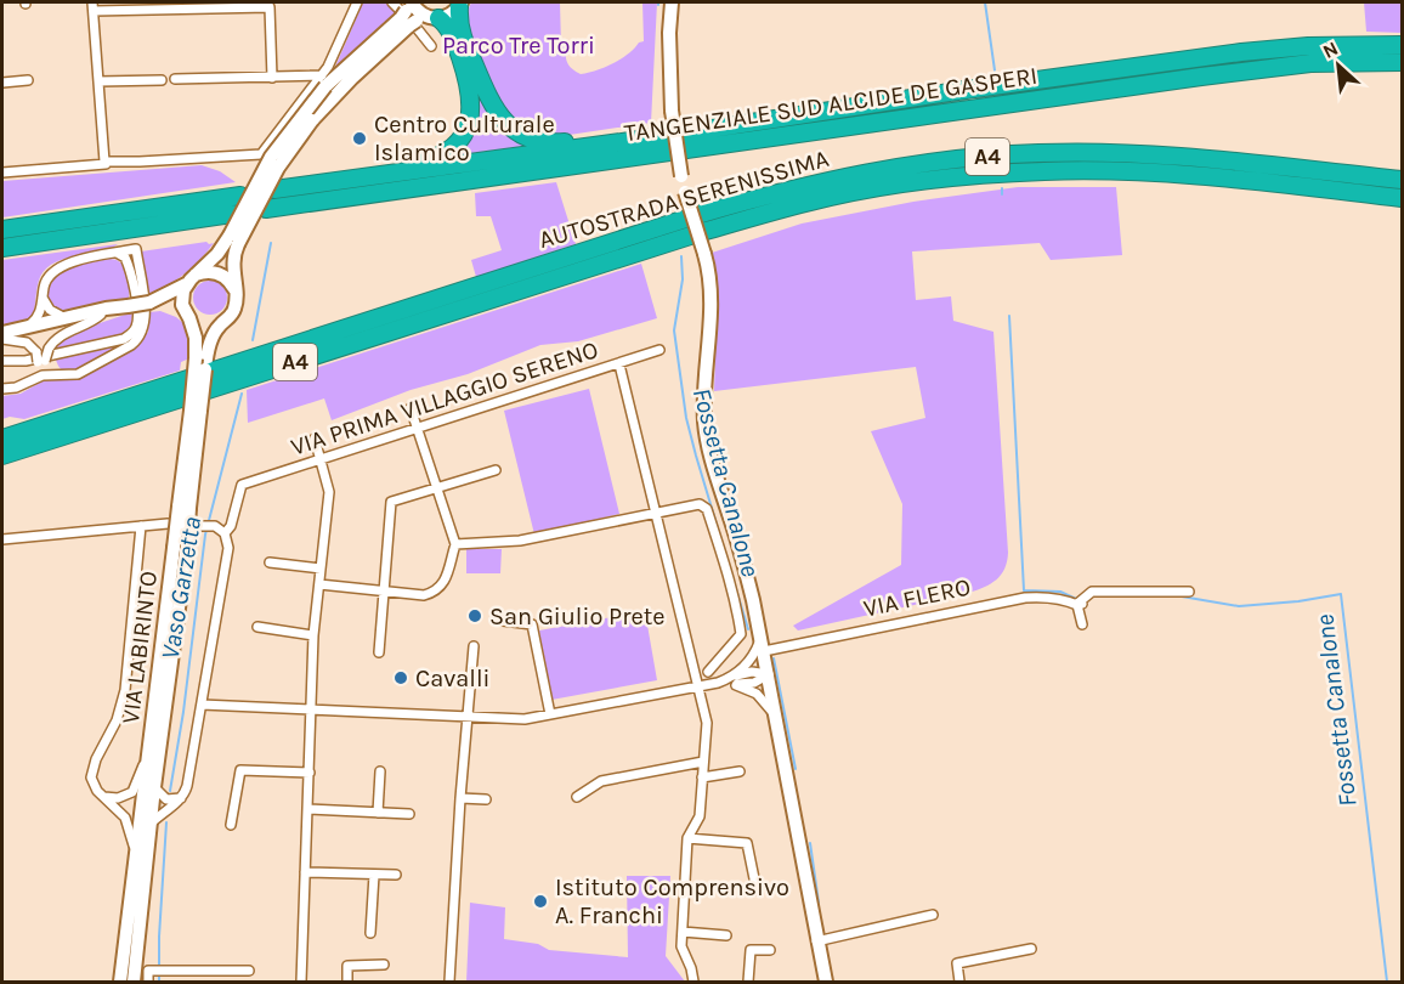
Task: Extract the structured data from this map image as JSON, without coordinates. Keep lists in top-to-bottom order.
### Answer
{
  "streets": {
    "highway": ["TANGENZIALE SUD ALCIDE DE GASPERI", "A4", "AUTOSTRADA SERENISSIMA"],
    "street": ["VIA PRIMA VILLAGGIO SERENO", "VIA FLERO", "VIA LABIRINTO"]
  },
  "water": ["Fossetta Canalone", "Vaso Garzetta"],
  "parks": ["Parco Tre Torri"],
  "places": [
    "Centro Culturale Islamico",
    "San Giulio Prete",
    "Cavalli",
    "Istituto Comprensivo A. Franchi"
  ],
  "north": "top left"
}
